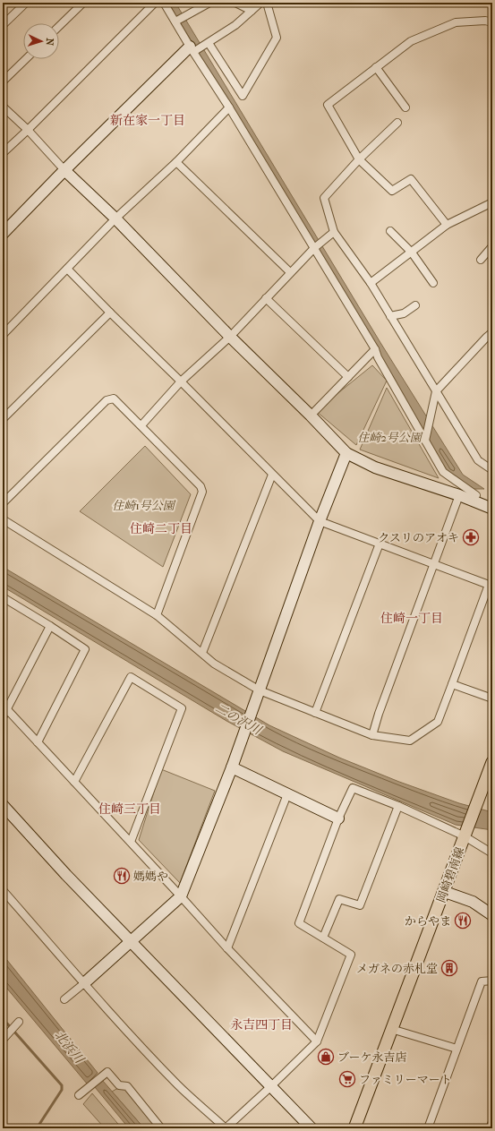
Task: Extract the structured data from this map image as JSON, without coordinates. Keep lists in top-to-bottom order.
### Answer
{
  "streets": {
    "main road": ["岡崎碧南線"]
  },
  "districts": [
    "新在家一丁目",
    "住崎二丁目",
    "住崎一丁目",
    "住崎三丁目",
    "永吉四丁目"
  ],
  "water": ["二の沢川", "北浜川"],
  "parks": ["住崎2号公園", "住崎1号公園"],
  "places": {
    "pharmacy": ["クスリのアオキ"],
    "restaurant": ["媽媽や", "からやま"],
    "building": ["メガネの赤札堂"],
    "shop": ["ブーケ永吉店"],
    "supermarket": ["ファミリーマート"]
  },
  "north": "right"
}
